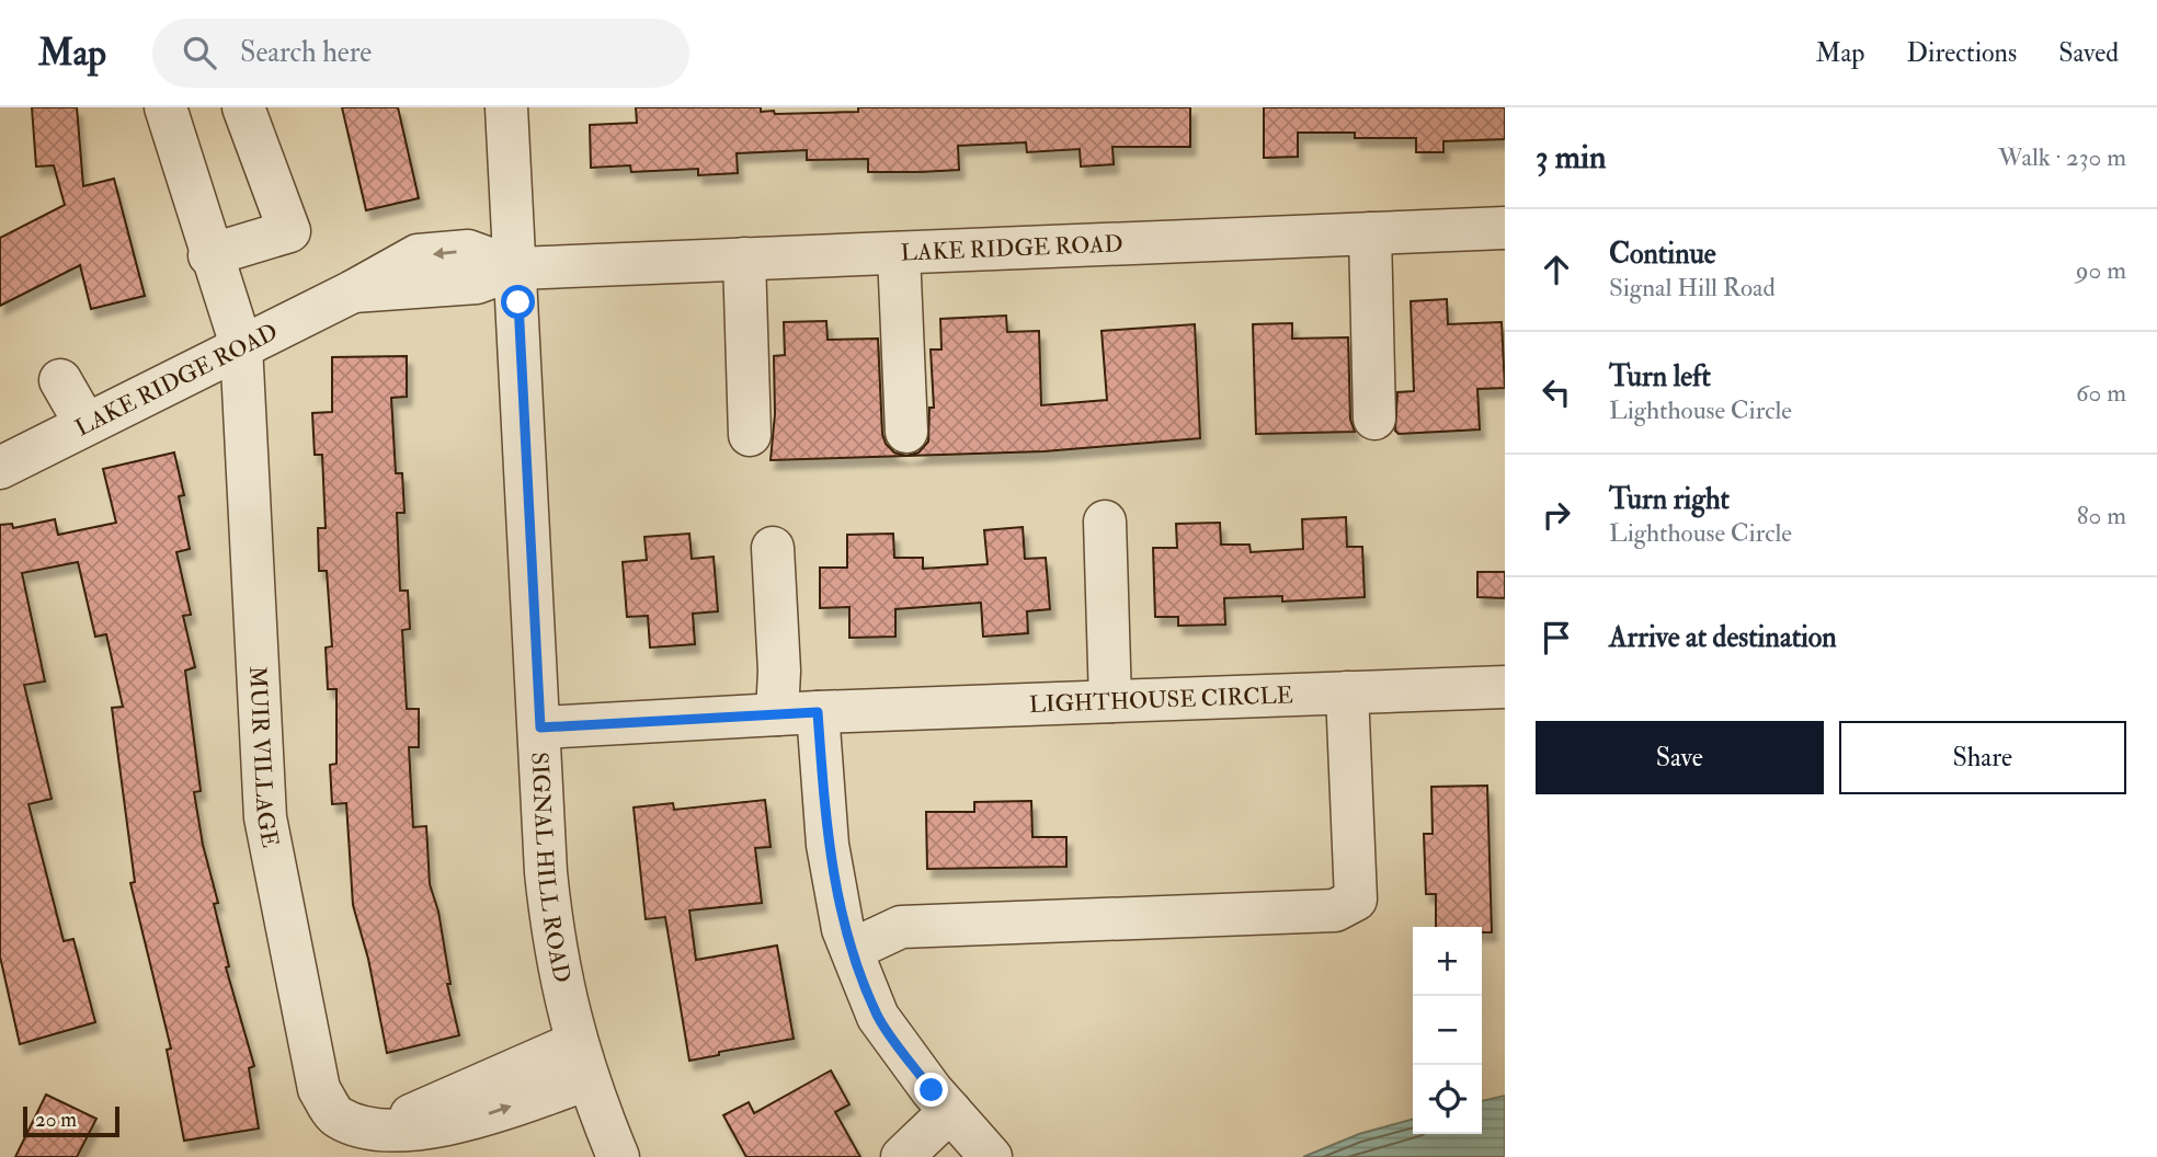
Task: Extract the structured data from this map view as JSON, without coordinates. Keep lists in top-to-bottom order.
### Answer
{
  "streets": {
    "street": [
      "LAKE RIDGE ROAD",
      "LIGHTHOUSE CIRCLE",
      "MUIR VILLAGE",
      "SIGNAL HILL ROAD"
    ]
  },
  "crossings": [
    ["LAKE RIDGE ROAD", "MUIR VILLAGE"],
    ["LAKE RIDGE ROAD", "SIGNAL HILL ROAD"],
    ["LIGHTHOUSE CIRCLE", "SIGNAL HILL ROAD"],
    ["MUIR VILLAGE", "SIGNAL HILL ROAD"]
  ],
  "scale_bar": "20 m",
  "page": {
    "header": "Map",
    "search": "Search here",
    "nav": ["Map", "Directions", "Saved"],
    "heading": ["3 min", "Walk · 230 m"],
    "list": [
      ["Continue", "Signal Hill Road", "90 m"],
      ["Turn left", "Lighthouse Circle", "60 m"],
      ["Turn right", "Lighthouse Circle", "80 m"],
      "Arrive at destination"
    ],
    "buttons": ["Save", "Share"],
    "map_buttons": ["+", "−"],
    "scale": "20 m"
  }
}
